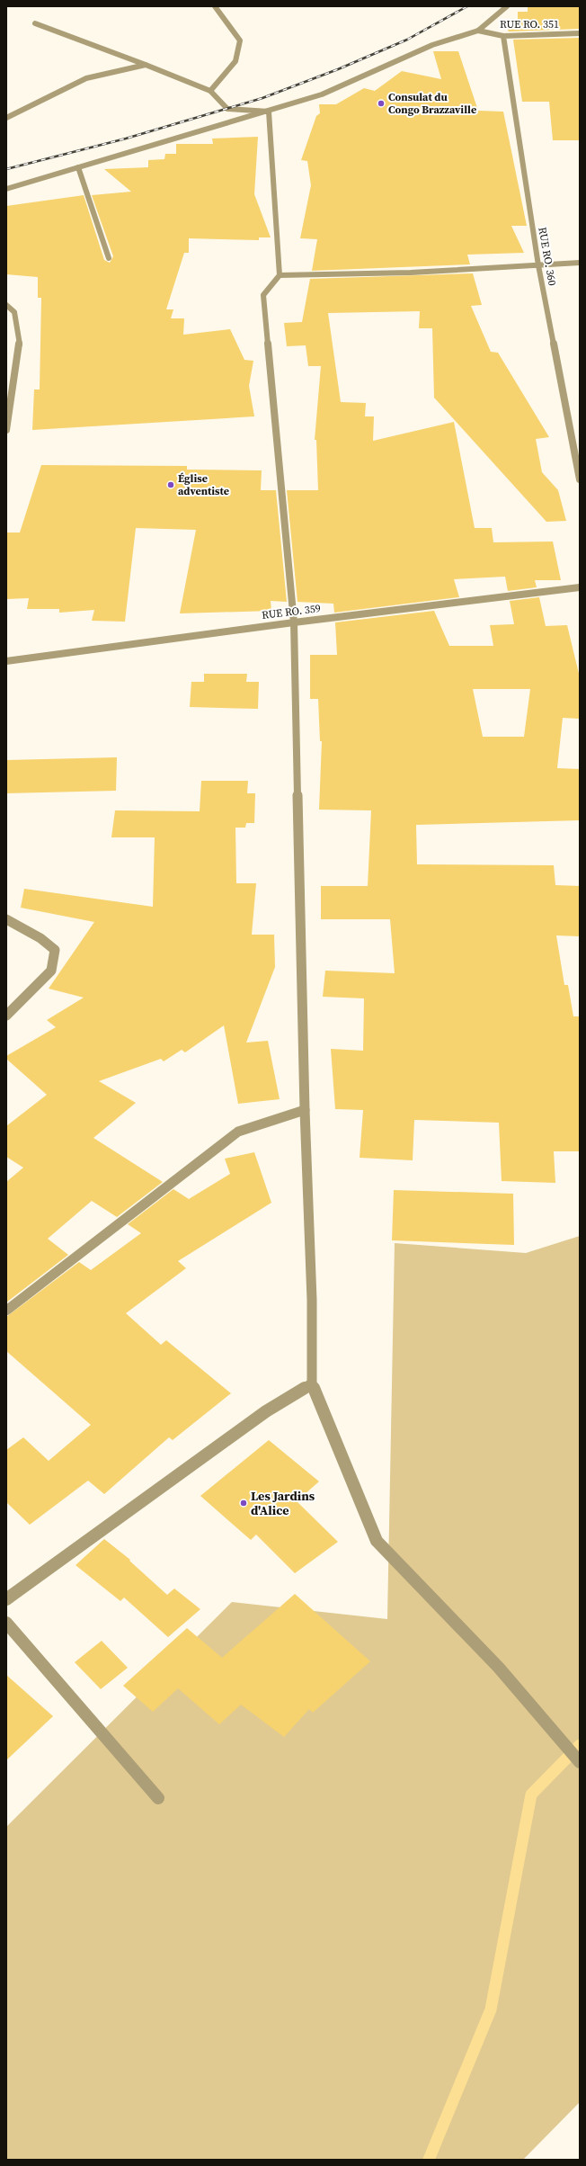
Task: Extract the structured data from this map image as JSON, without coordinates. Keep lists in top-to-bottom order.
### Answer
{
  "streets": {
    "street": ["RUE RO. 351", "RUE RO. 360", "RUE RO. 359"]
  },
  "crossings": [
    ["RUE RO. 351", "RUE RO. 360"]
  ],
  "places": ["Consulat du Congo Brazzaville", "Église adventiste", "Les Jardins d'Alice"]
}
